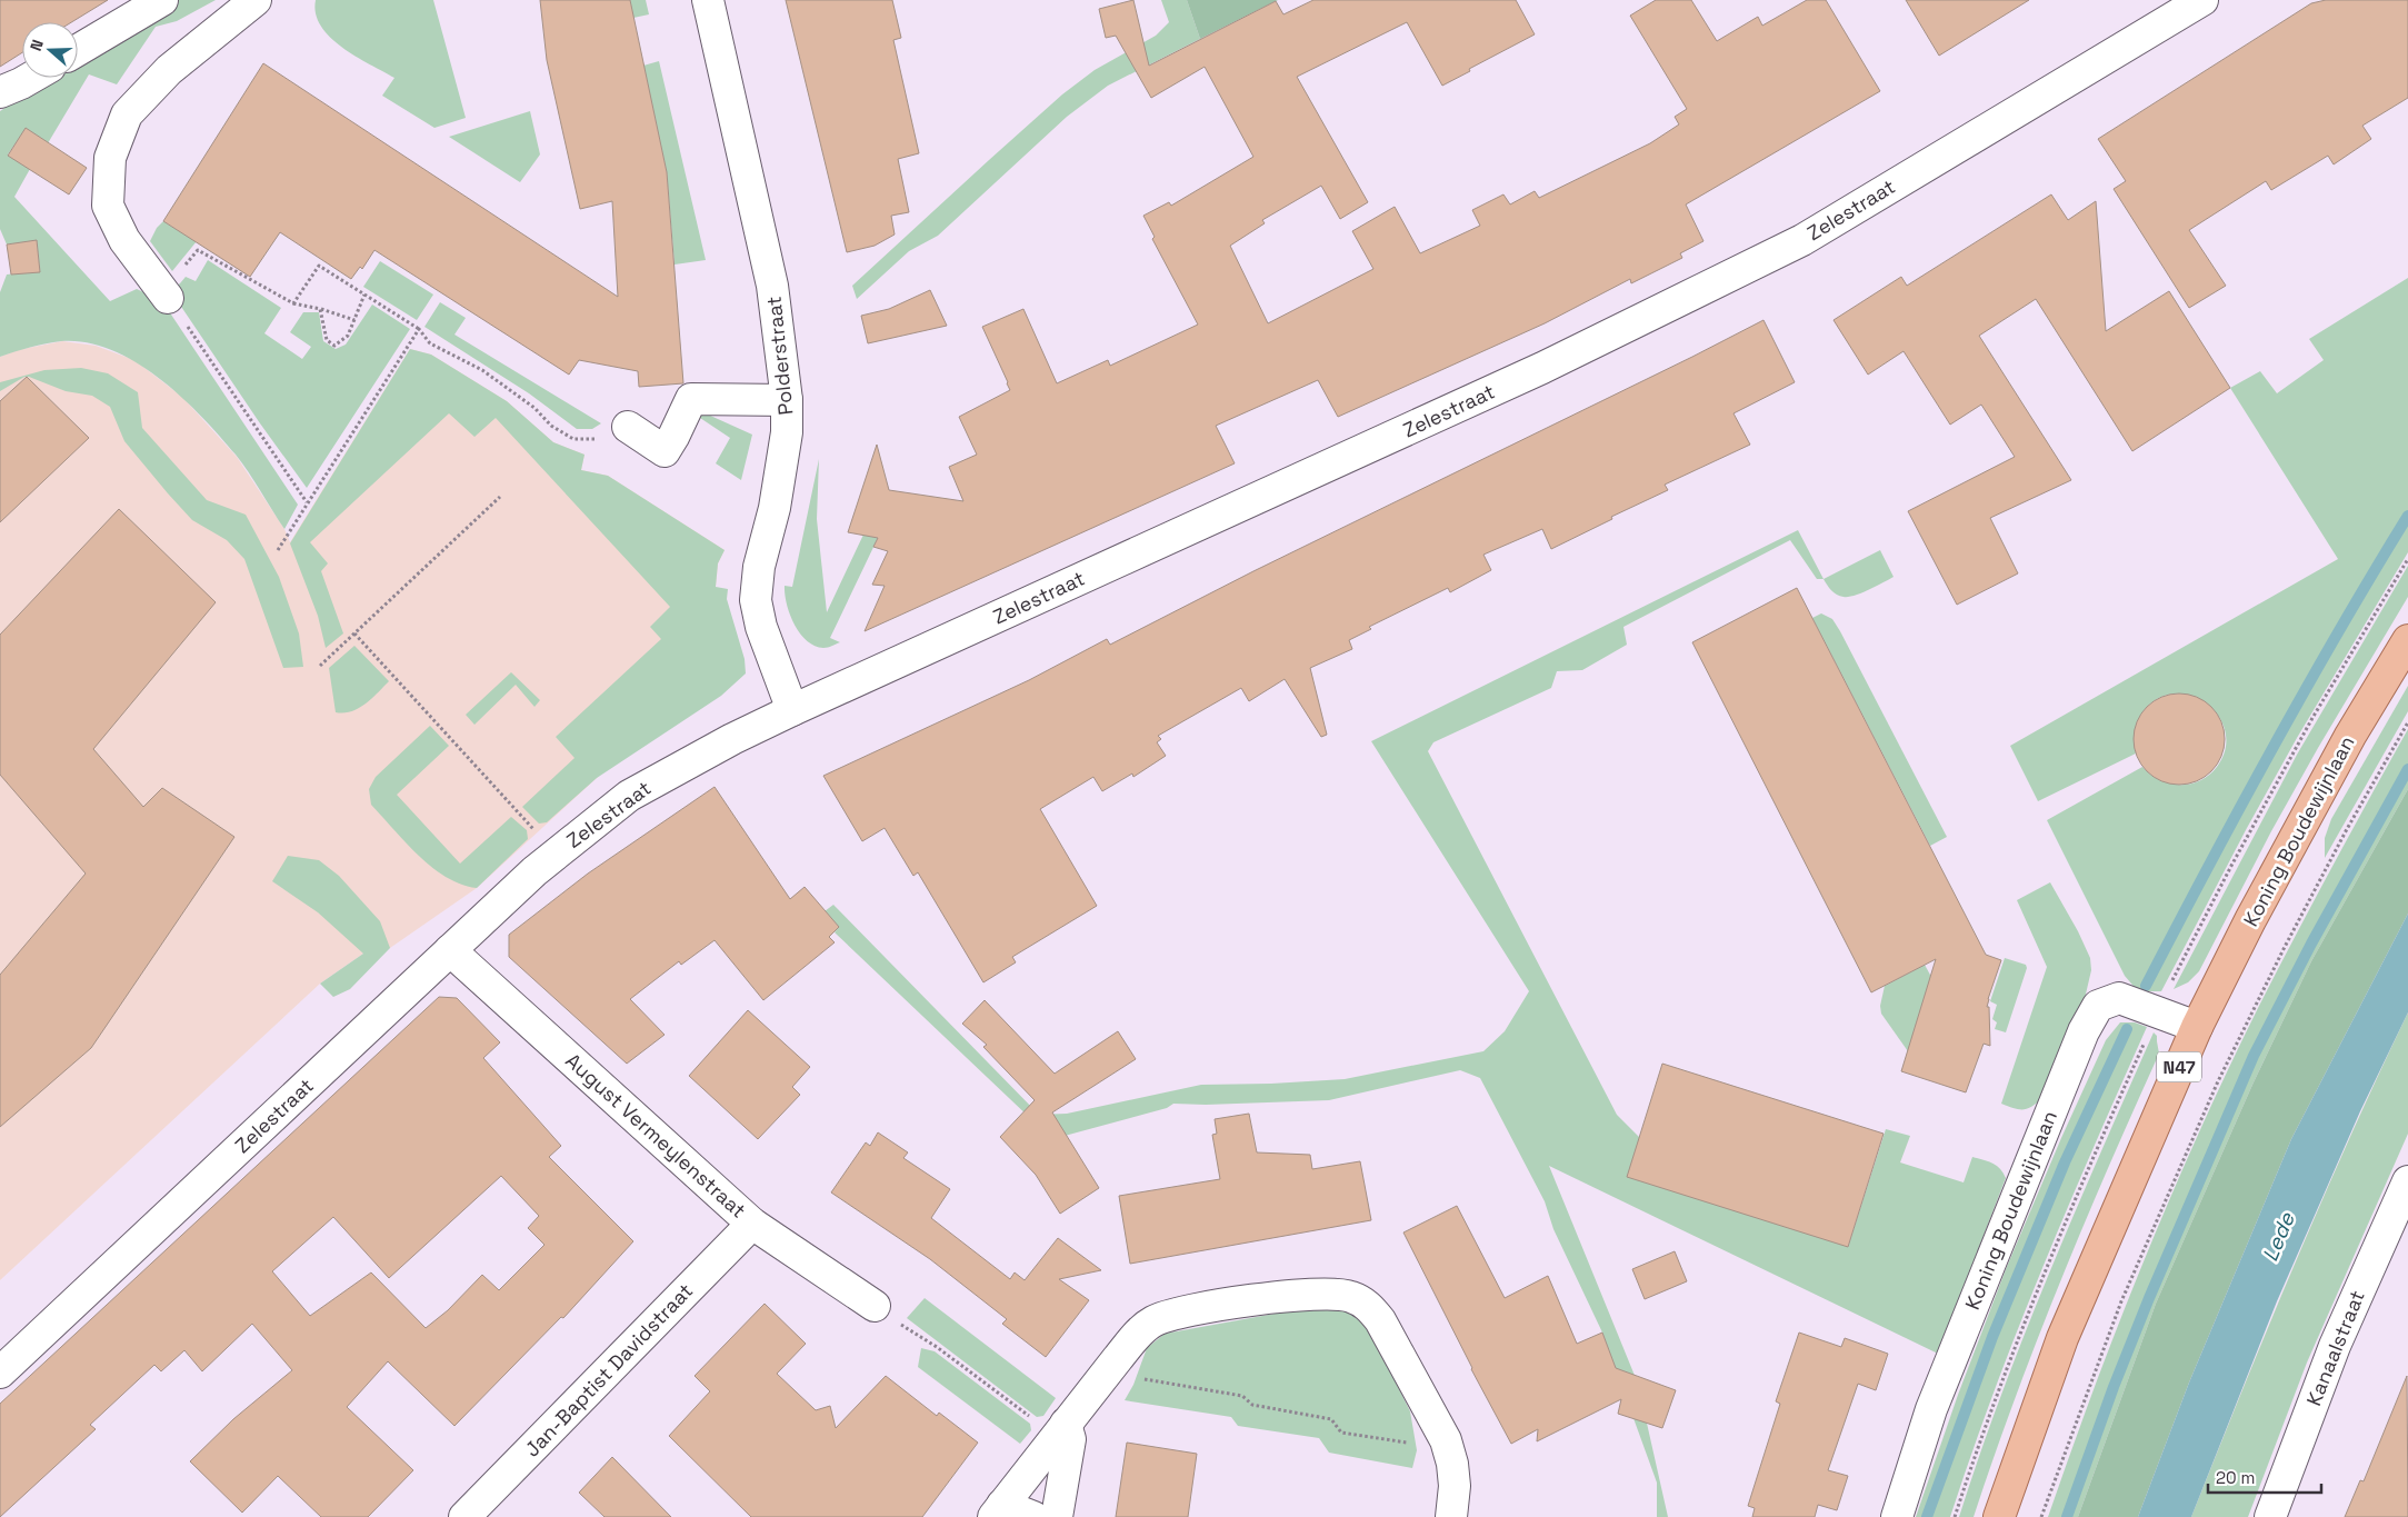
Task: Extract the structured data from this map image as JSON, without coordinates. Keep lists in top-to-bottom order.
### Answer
{
  "streets": {
    "main road": ["Koning Boudewijnlaan", "N47"],
    "street": [
      "Zelestraat",
      "Polderstraat",
      "August Vermeylenstraat",
      "Kanaalstraat",
      "Jan-Baptist Davidstraat"
    ]
  },
  "crossings": [
    ["Zelestraat", "Polderstraat"],
    ["Zelestraat", "August Vermeylenstraat"],
    ["August Vermeylenstraat", "Jan-Baptist Davidstraat"]
  ],
  "water": ["Lede"],
  "scale_bar": "20 m",
  "north": "left"
}
